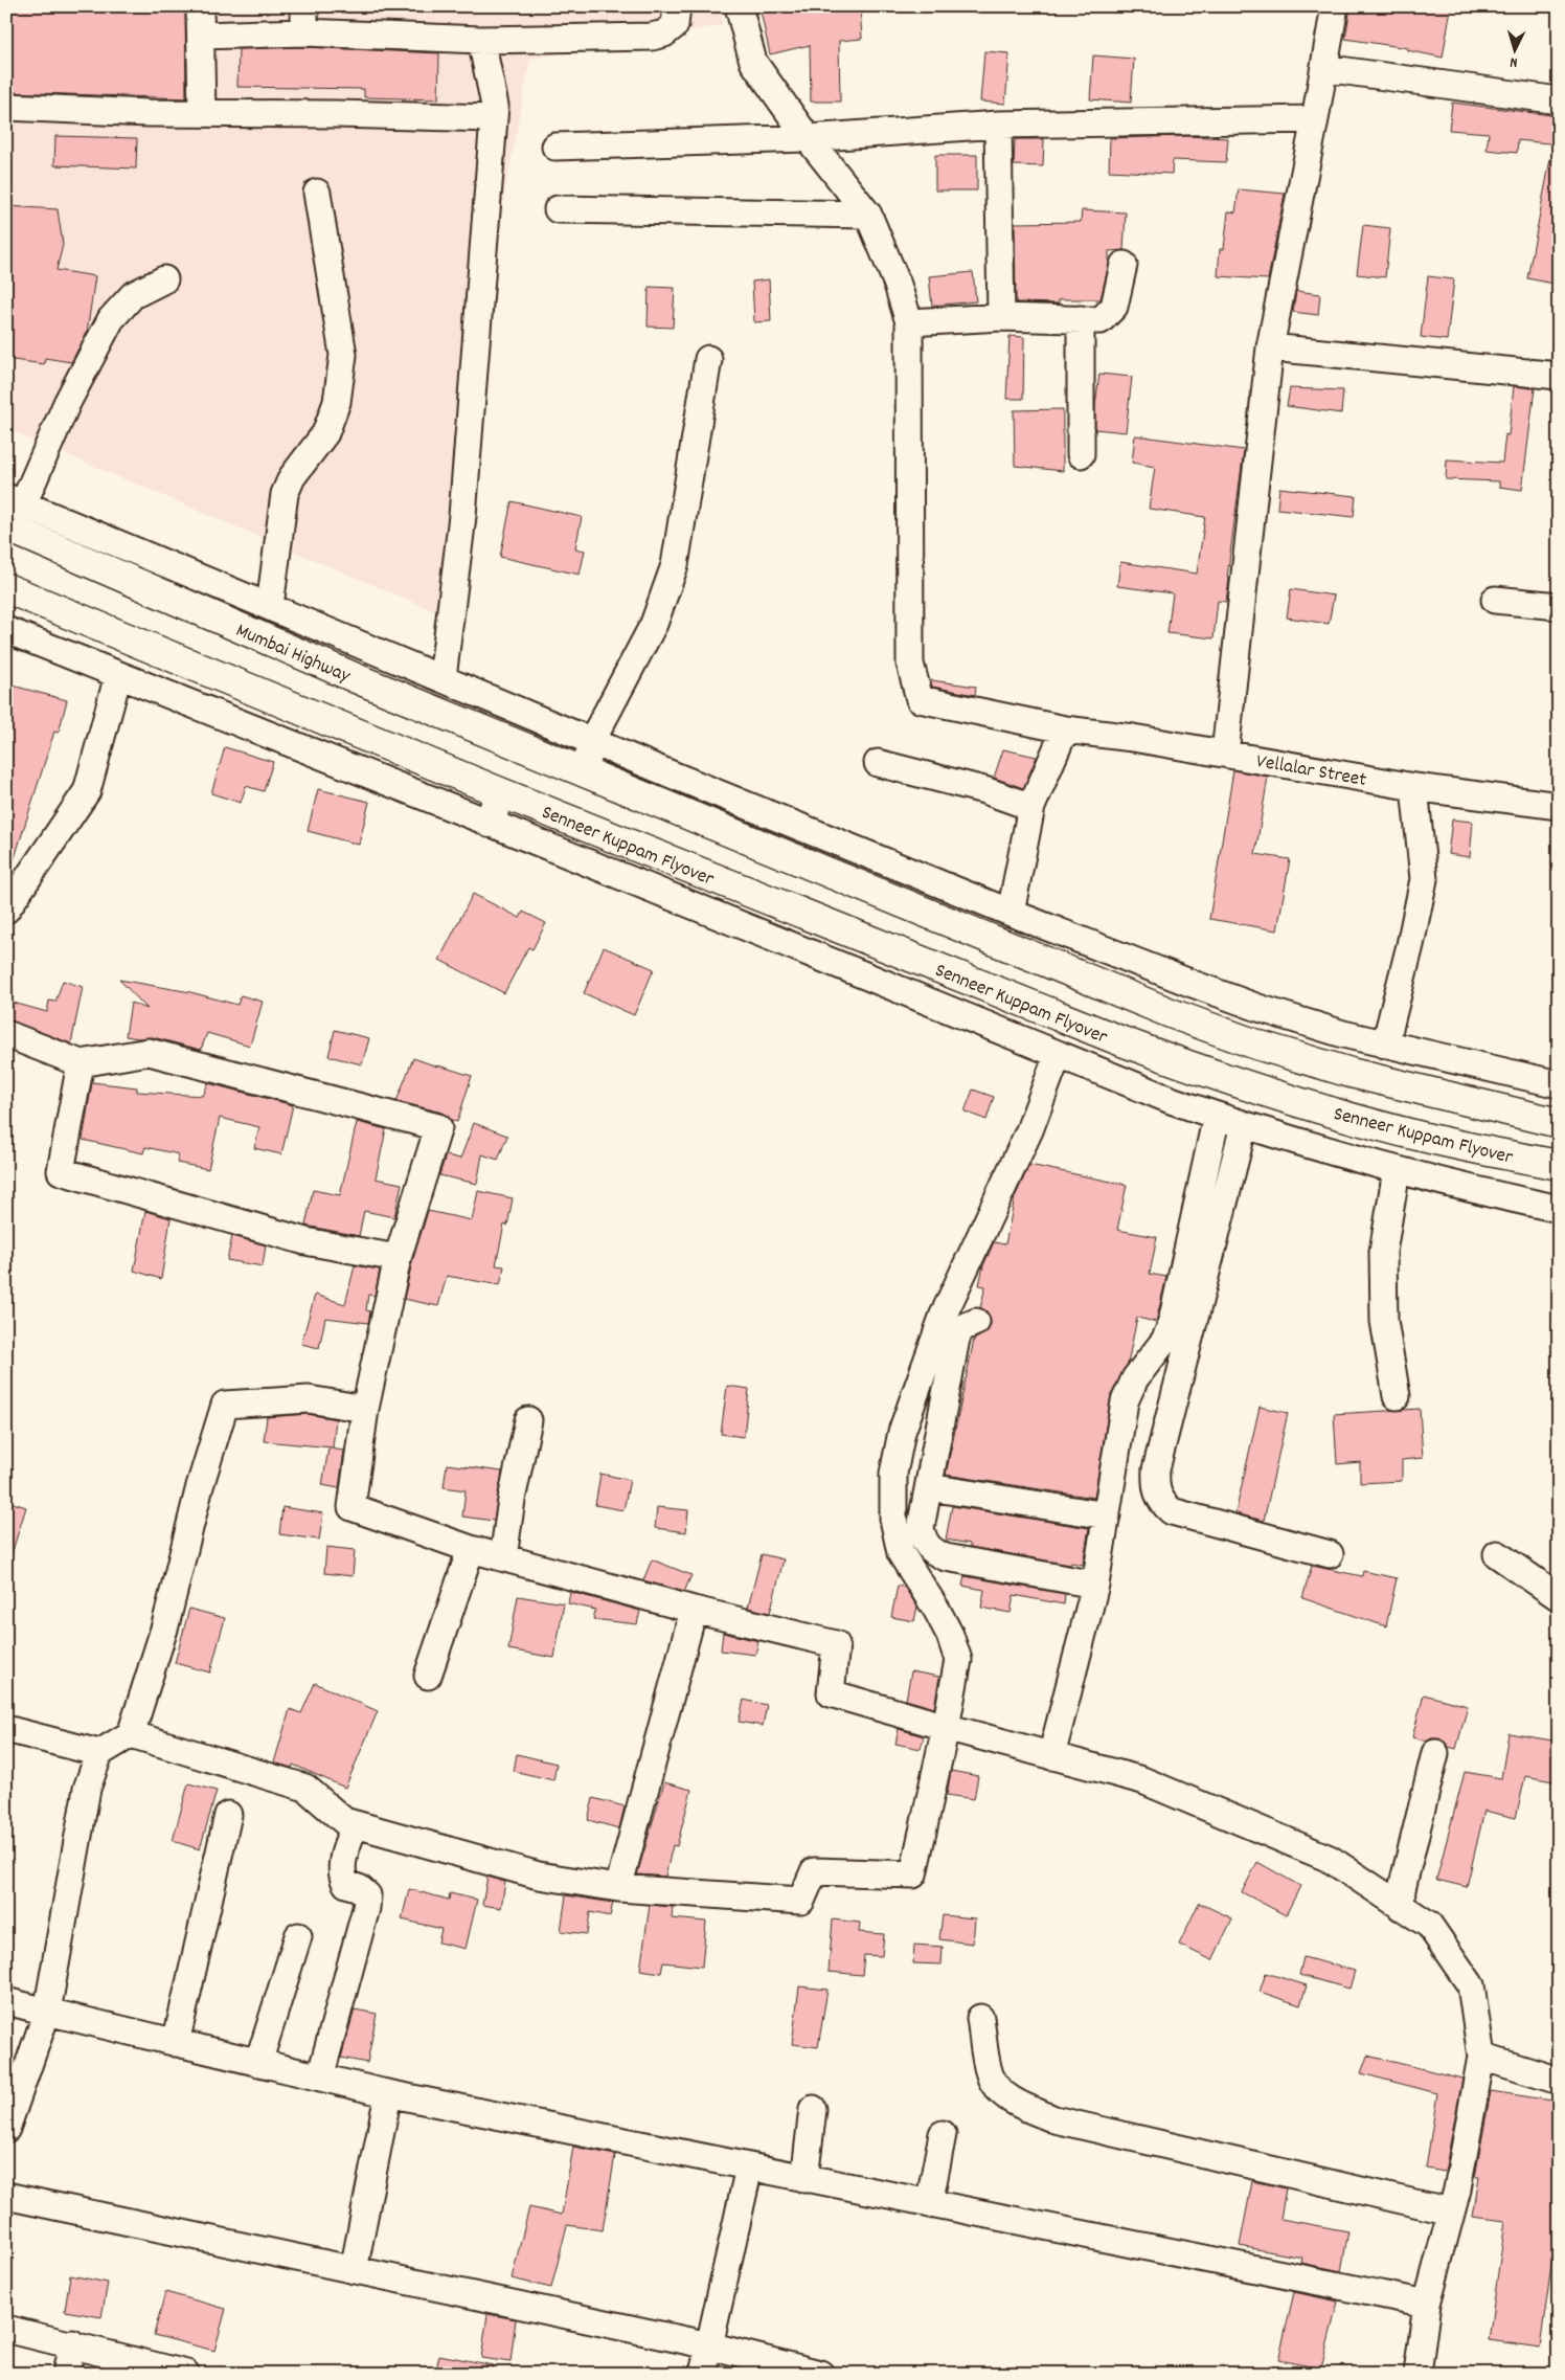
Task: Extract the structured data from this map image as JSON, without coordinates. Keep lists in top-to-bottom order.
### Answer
{
  "streets": {
    "highway": ["Mumbai Highway", "Senneer Kuppam Flyover"],
    "street": ["Vellalar Street"]
  },
  "crossings": [
    ["Mumbai Highway", "Senneer Kuppam Flyover"]
  ],
  "north": "bottom"
}
